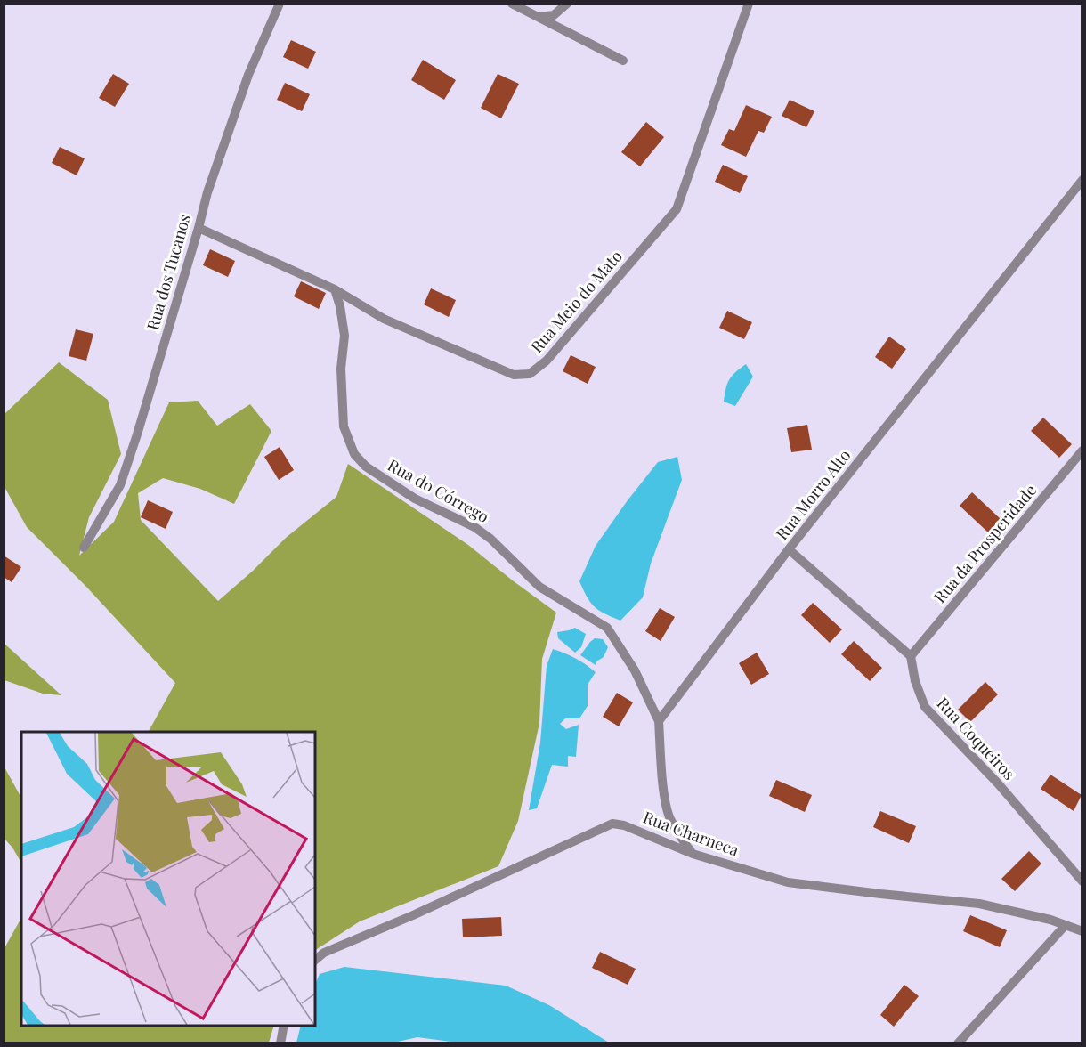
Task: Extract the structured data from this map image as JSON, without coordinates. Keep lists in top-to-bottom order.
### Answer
{
  "streets": {
    "street": [
      "Rua dos Tucanos",
      "Rua Meio do Mato",
      "Rua do Córrego",
      "Rua Morro Alto",
      "Rua da Prosperidade",
      "Rua Coqueiros",
      "Rua Charneca"
    ]
  },
  "crossings": [
    ["Rua dos Tucanos", "Rua Meio do Mato"],
    ["Rua Meio do Mato", "Rua do Córrego"],
    ["Rua do Córrego", "Rua Morro Alto"],
    ["Rua da Prosperidade", "Rua Coqueiros"]
  ]
}
